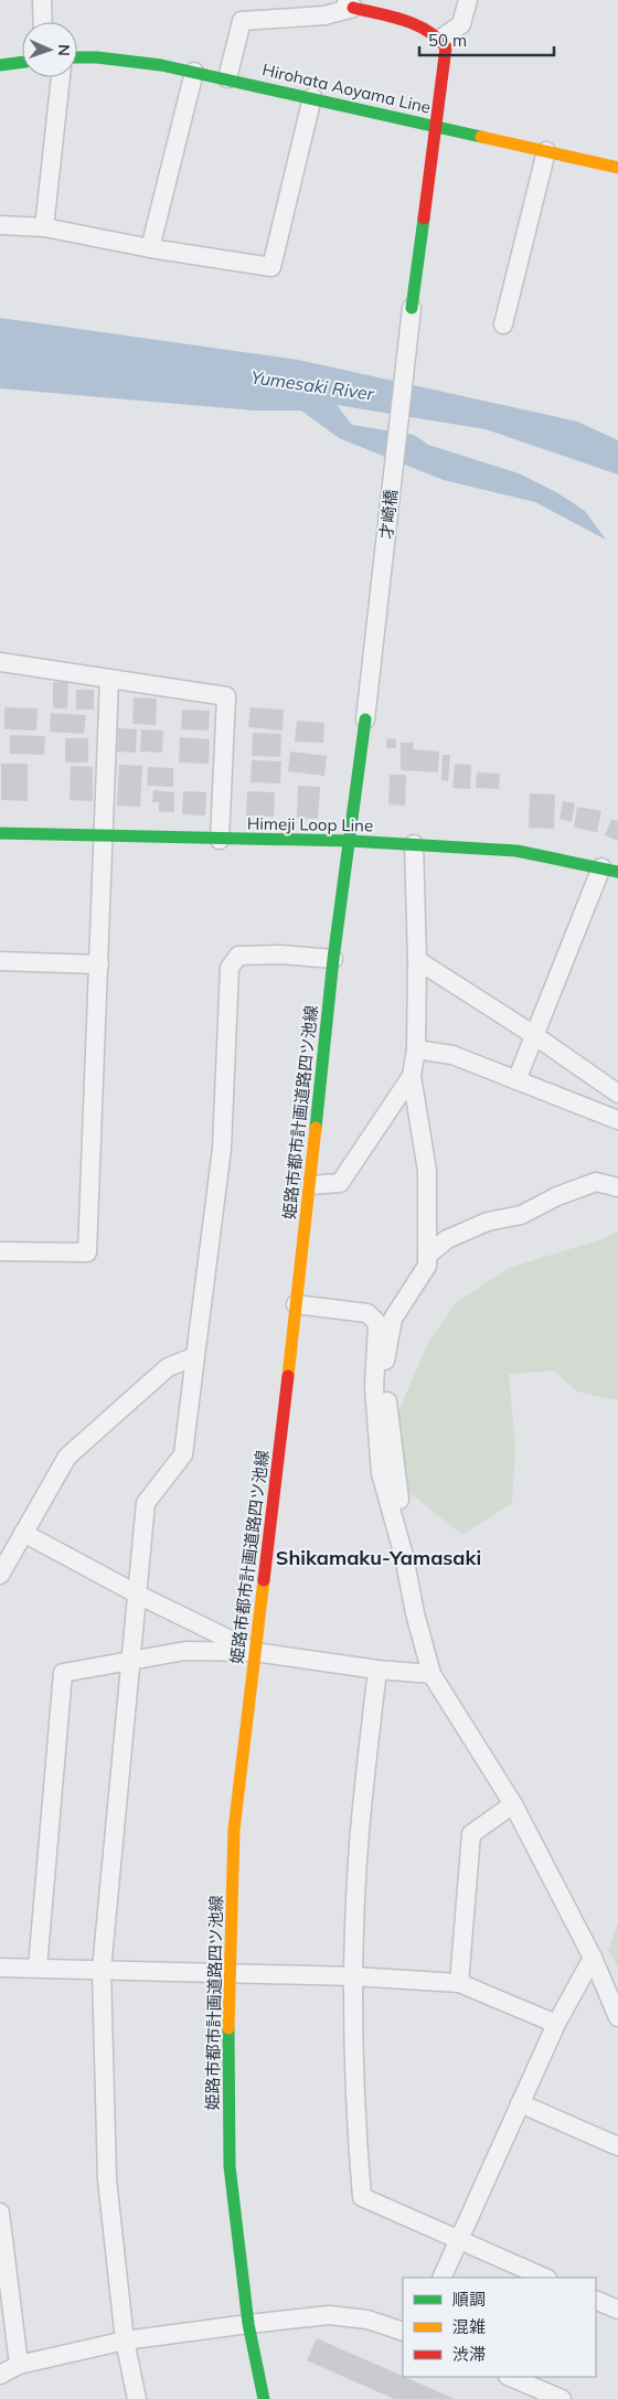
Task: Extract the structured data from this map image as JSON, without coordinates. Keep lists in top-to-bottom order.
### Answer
{
  "streets": {
    "street": [
      "Hirohata Aoyama Line",
      "才崎橋",
      "Himeji Loop Line",
      "姫路市都市計画道路四ツ池線"
    ]
  },
  "crossings": [
    ["才崎橋", "姫路市都市計画道路四ツ池線"],
    ["Himeji Loop Line", "姫路市都市計画道路四ツ池線"]
  ],
  "districts": ["Shikamaku-Yamasaki"],
  "water": ["Yumesaki River"],
  "legend": ["順調", "混雑", "渋滞"],
  "scale_bar": "50 m",
  "north": "right"
}
